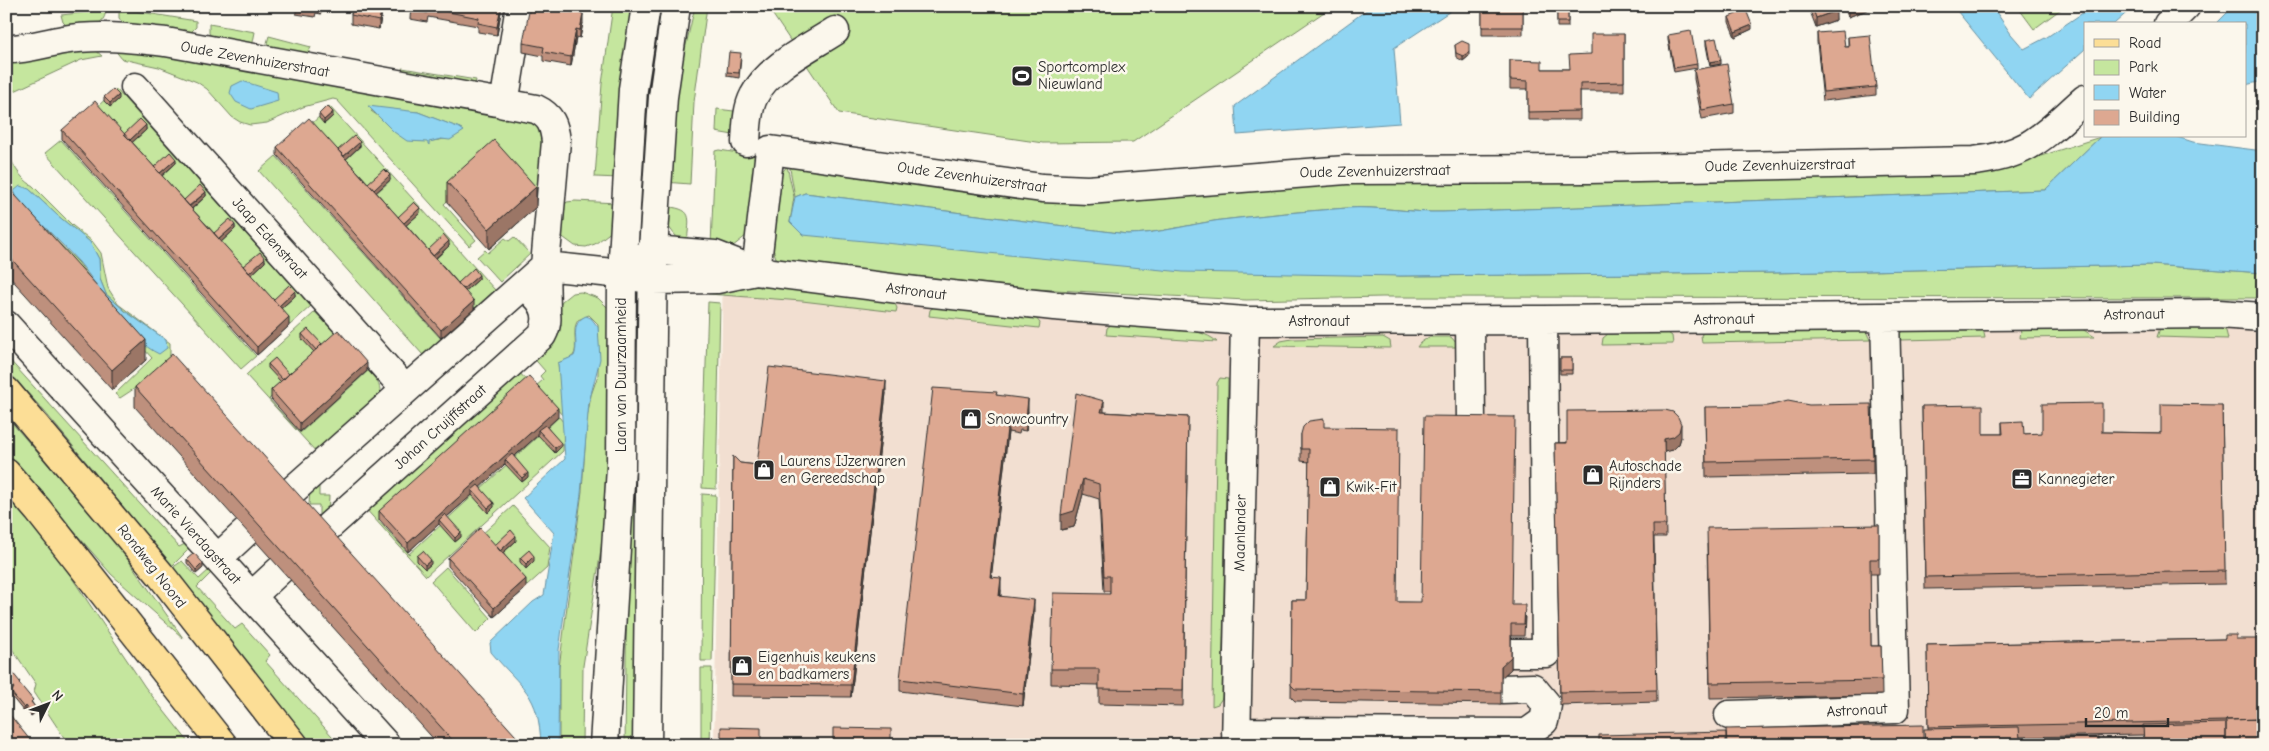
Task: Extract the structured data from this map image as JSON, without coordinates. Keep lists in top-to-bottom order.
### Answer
{
  "streets": {
    "main road": ["Rondweg Noord"],
    "street": [
      "Oude Zevenhuizerstraat",
      "Jaap Edenstraat",
      "Astronaut",
      "Laan van Duurzaamheid",
      "Johan Cruijffstraat",
      "Maanlander",
      "Marie Vierdagstraat"
    ]
  },
  "crossings": [
    ["Oude Zevenhuizerstraat", "Astronaut"],
    ["Oude Zevenhuizerstraat", "Johan Cruijffstraat"],
    ["Astronaut", "Laan van Duurzaamheid"],
    ["Astronaut", "Maanlander"]
  ],
  "places": {
    "sports": ["Sportcomplex Nieuwland"],
    "shop": [
      "Snowcountry",
      "Laurens IJzerwaren en Gereedschap",
      "Autoschade Rijnders",
      "Kwik-Fit",
      "Eigenhuis keukens en badkamers"
    ],
    "office": ["Kannegieter"]
  },
  "legend": [
    "Road",
    "Park",
    "Water",
    "Building"
  ],
  "scale_bar": "20 m",
  "north": "top right"
}
